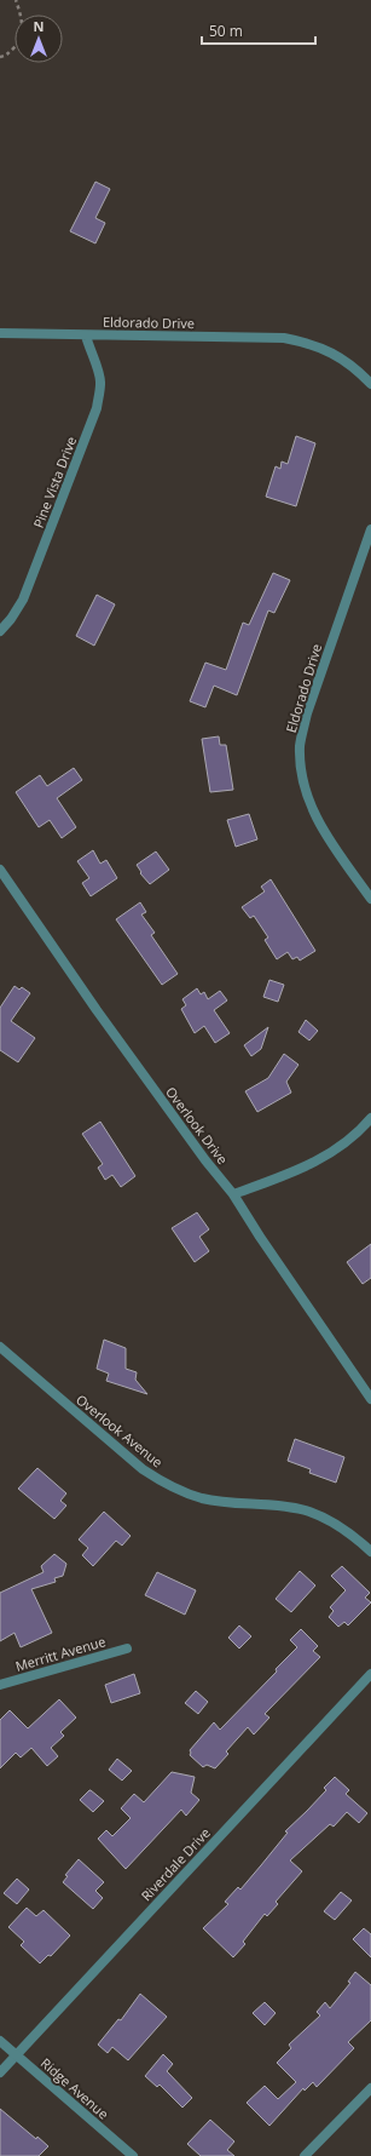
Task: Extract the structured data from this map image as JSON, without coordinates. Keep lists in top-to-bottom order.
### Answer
{
  "streets": {
    "street": [
      "Eldorado Drive",
      "Pine Vista Drive",
      "Overlook Drive",
      "Overlook Avenue",
      "Merritt Avenue",
      "Riverdale Drive",
      "Ridge Avenue"
    ]
  },
  "crossings": [
    ["Eldorado Drive", "Pine Vista Drive"],
    ["Riverdale Drive", "Ridge Avenue"]
  ],
  "scale_bar": "50 m",
  "north": "top"
}
